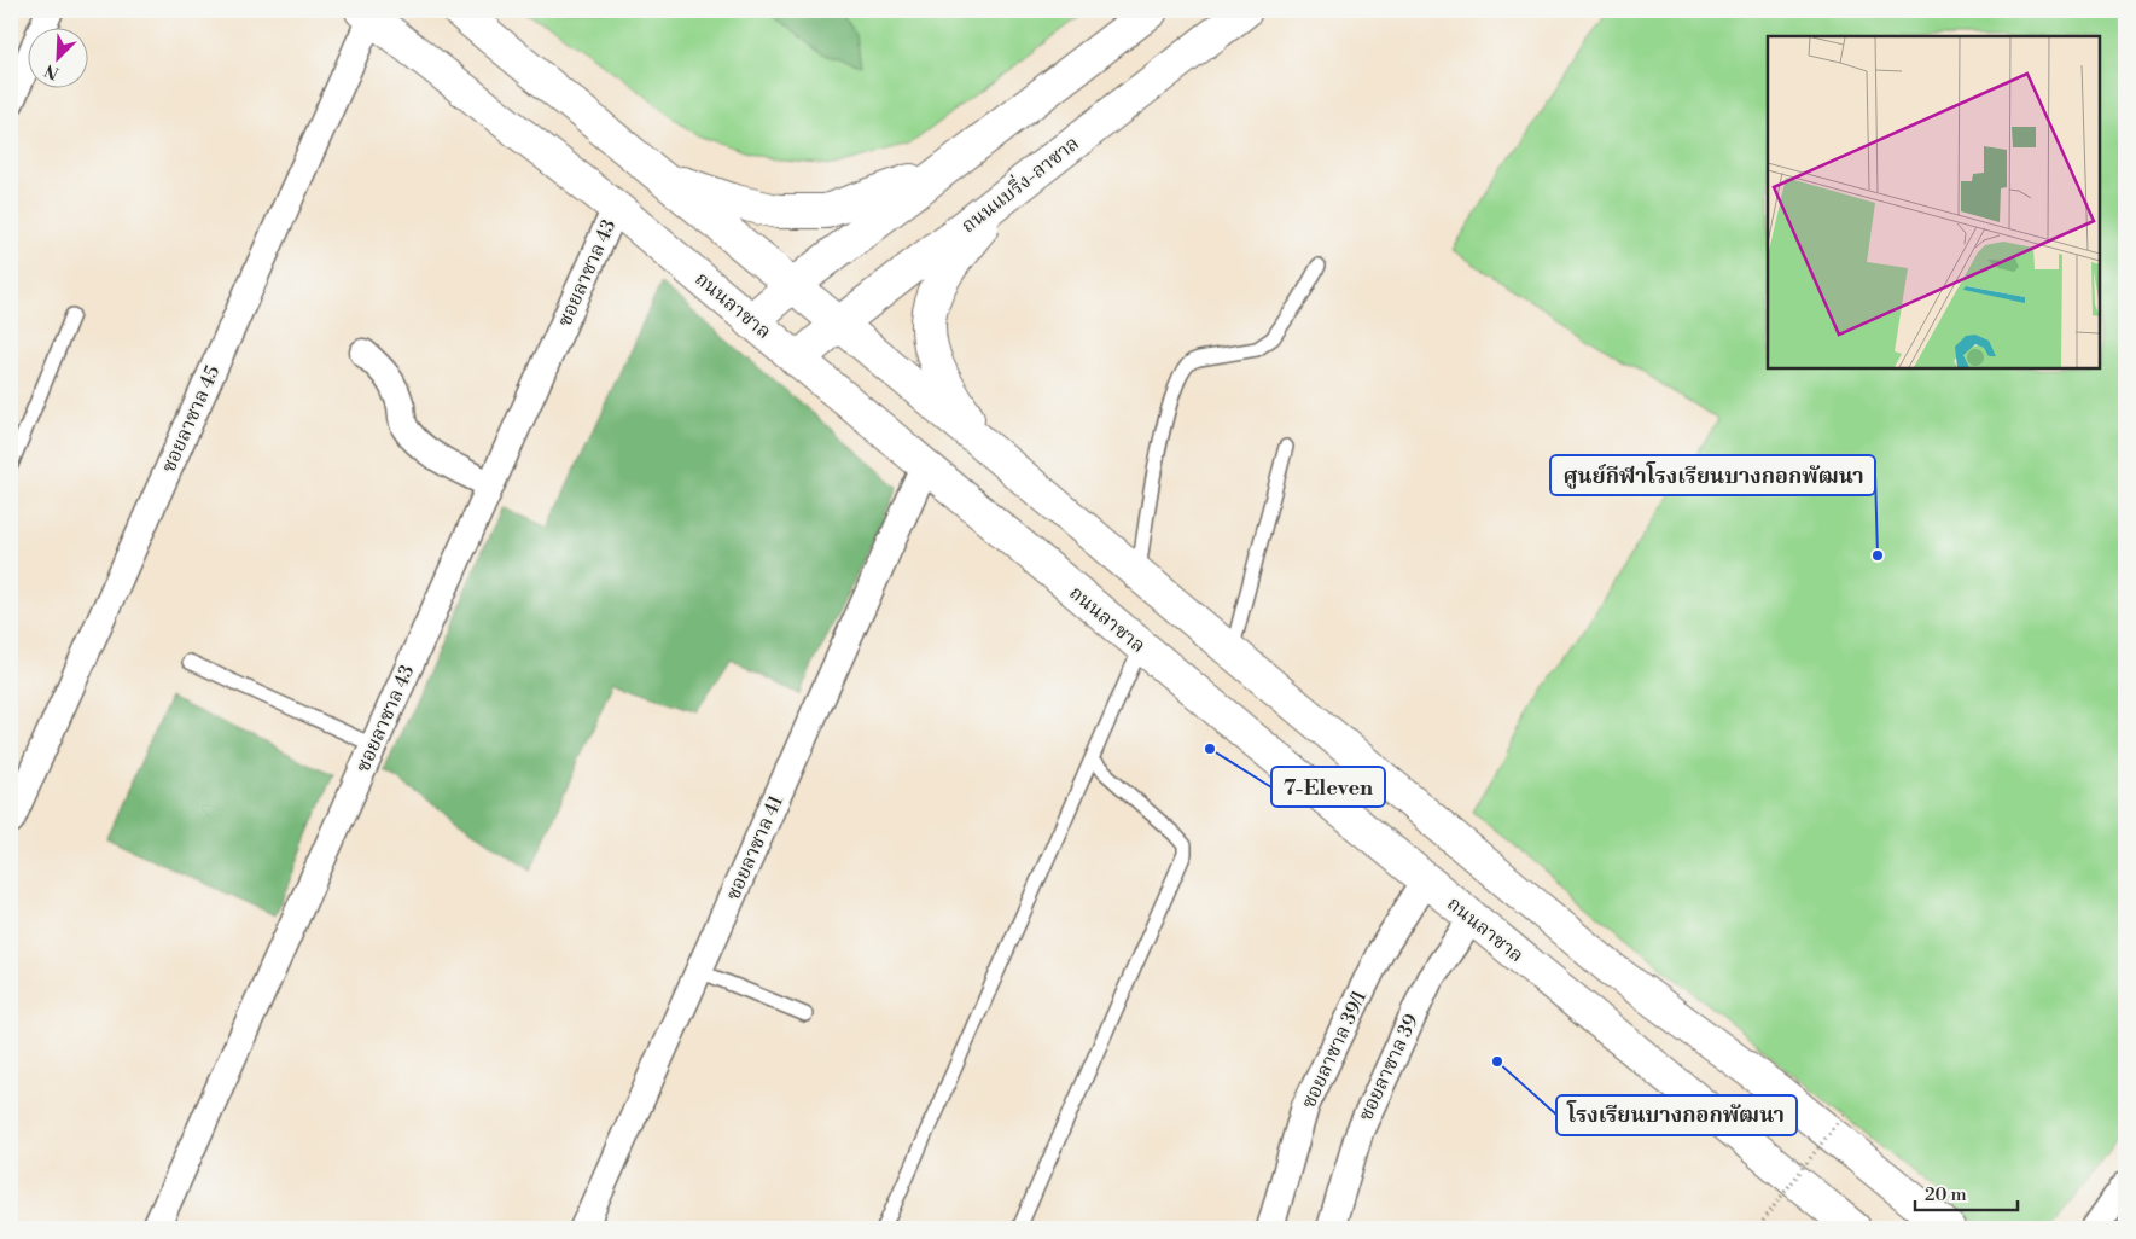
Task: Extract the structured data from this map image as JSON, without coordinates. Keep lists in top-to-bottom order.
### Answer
{
  "streets": {
    "street": [
      "ถนนแบริ่ง-ลาซาล",
      "ซอยลาซาล 43",
      "ถนนลาซาล",
      "ซอยลาซาล 45",
      "ซอยลาซาล 41",
      "ซอยลาซาล 39/1",
      "ซอยลาซาล 39"
    ]
  },
  "crossings": [
    ["ถนนแบริ่ง-ลาซาล", "ถนนลาซาล"],
    ["ซอยลาซาล 43", "ถนนลาซาล"],
    ["ถนนลาซาล", "ซอยลาซาล 45"],
    ["ถนนลาซาล", "ซอยลาซาล 41"],
    ["ถนนลาซาล", "ซอยลาซาล 39/1"],
    ["ถนนลาซาล", "ซอยลาซาล 39"]
  ],
  "places": ["ศูนย์กีฬาโรงเรียนบางกอกพัฒนา", "7-Eleven", "โรงเรียนบางกอกพัฒนา"],
  "scale_bar": "20 m",
  "north": "bottom left"
}
